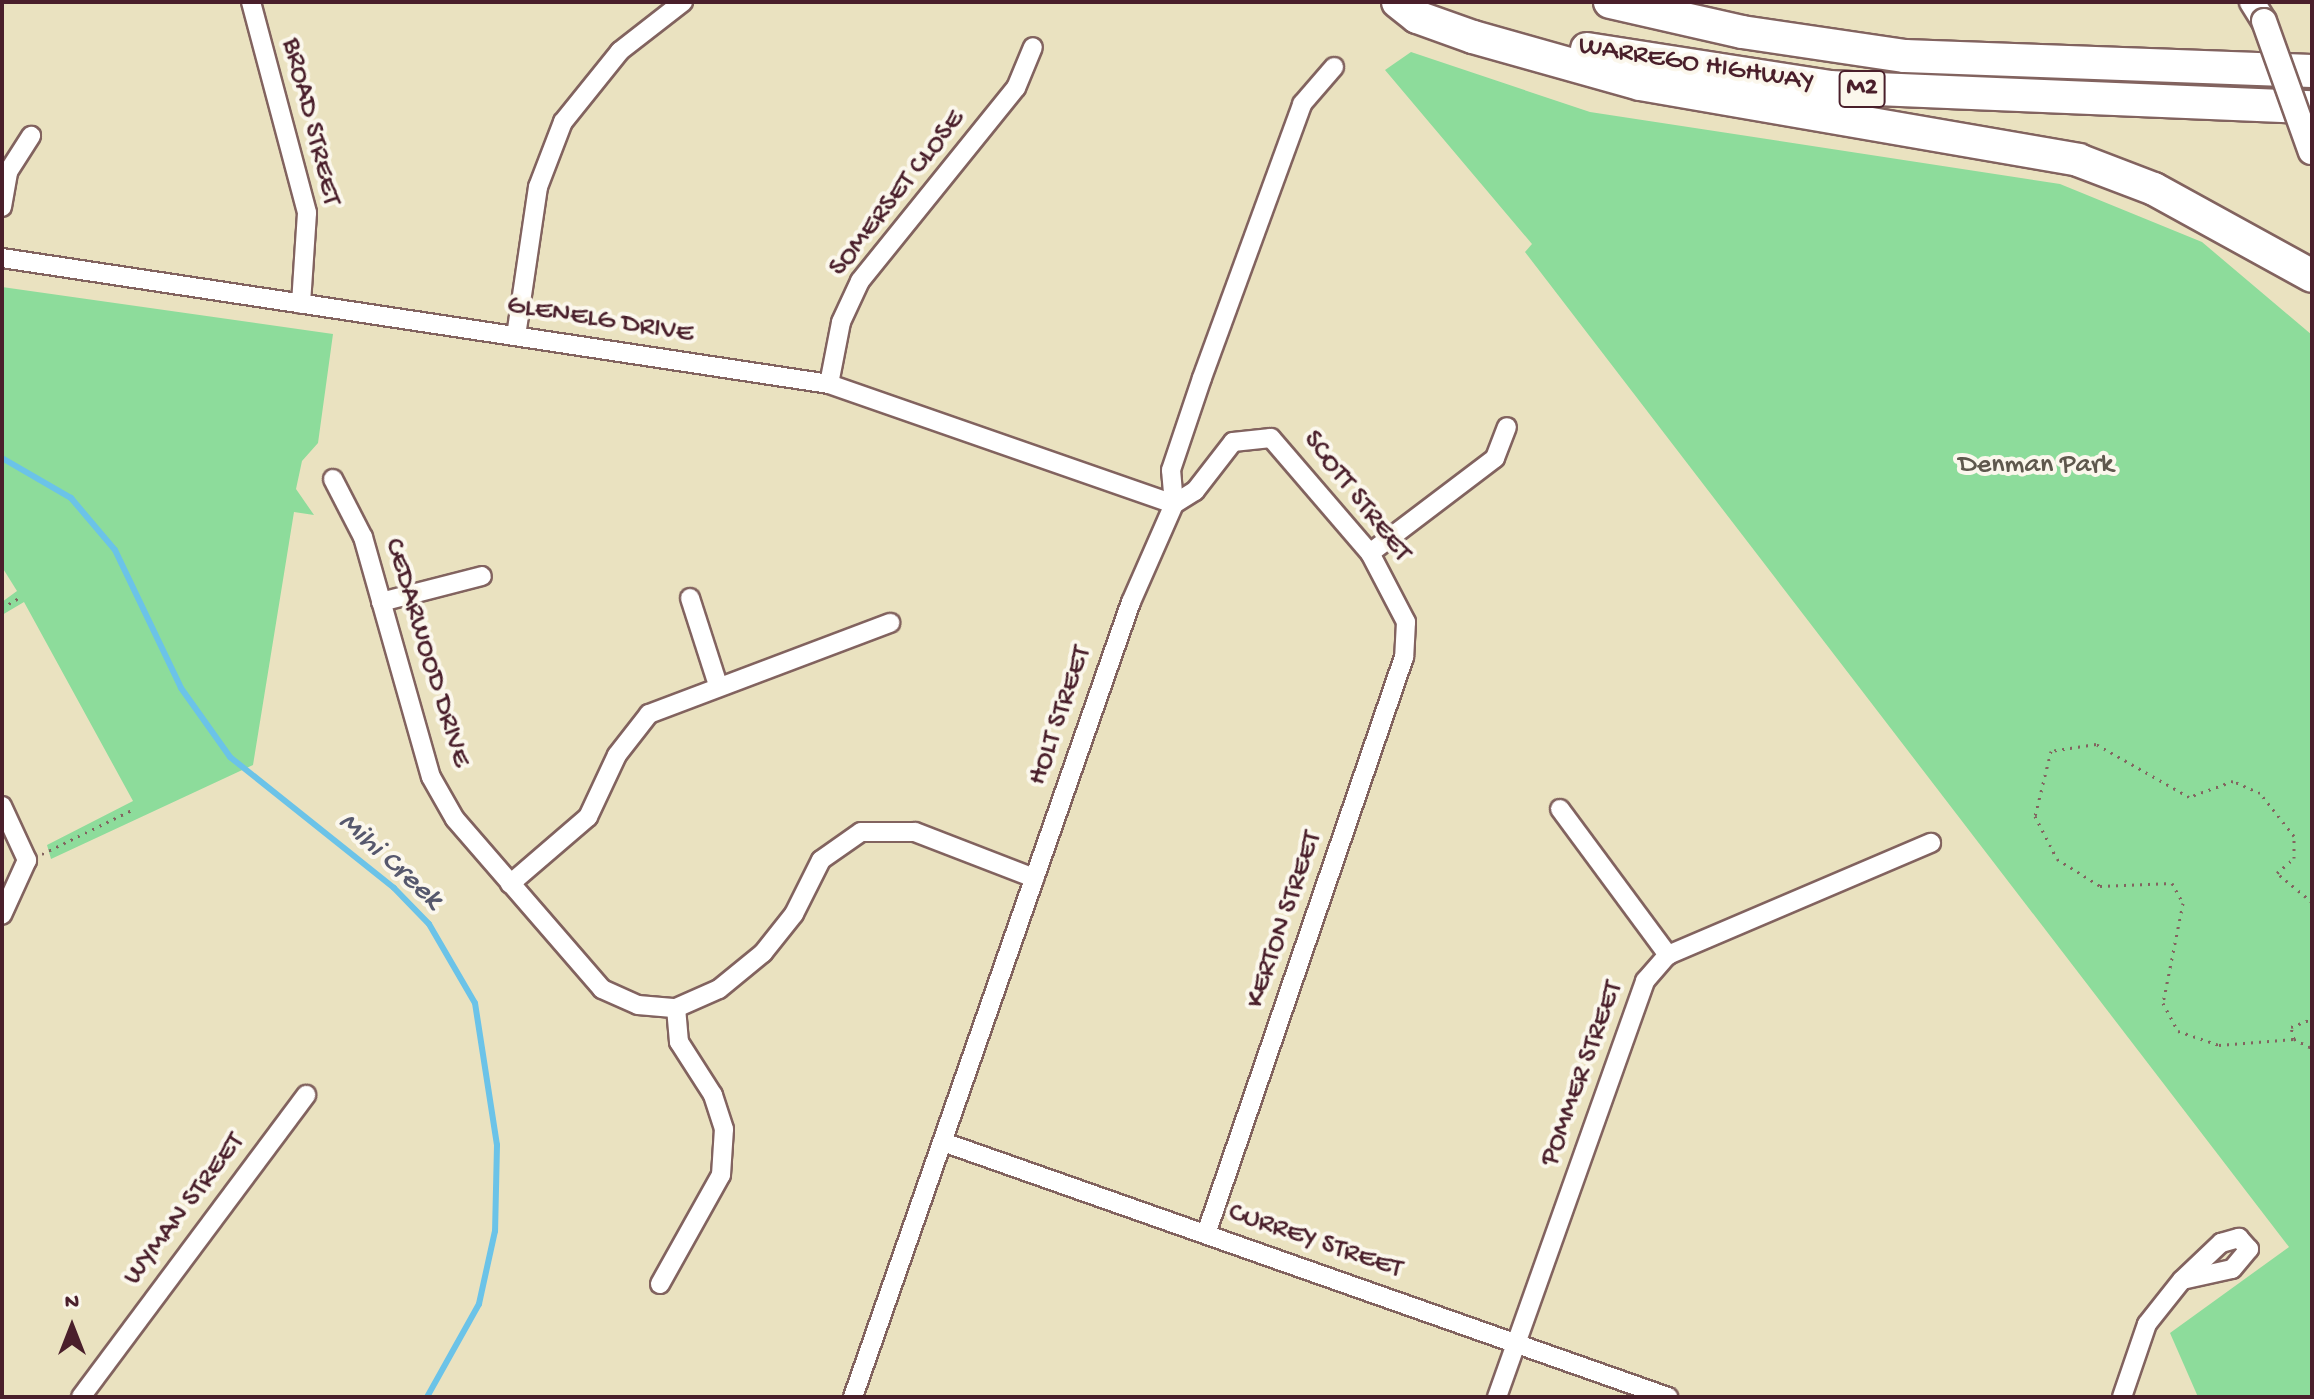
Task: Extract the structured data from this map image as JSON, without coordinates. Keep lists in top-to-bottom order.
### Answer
{
  "streets": {
    "highway": ["WARREGO HIGHWAY", "M2"],
    "street": [
      "BROAD STREET",
      "SOMERSET CLOSE",
      "GLENELG DRIVE",
      "SCOTT STREET",
      "CEDARWOOD DRIVE",
      "HOLT STREET",
      "KERTON STREET",
      "POMMER STREET",
      "WYMAN STREET",
      "CURREY STREET"
    ]
  },
  "crossings": [
    ["BROAD STREET", "GLENELG DRIVE"],
    ["SOMERSET CLOSE", "GLENELG DRIVE"],
    ["GLENELG DRIVE", "SCOTT STREET"],
    ["GLENELG DRIVE", "HOLT STREET"],
    ["SCOTT STREET", "HOLT STREET"],
    ["SCOTT STREET", "KERTON STREET"],
    ["CEDARWOOD DRIVE", "HOLT STREET"],
    ["HOLT STREET", "CURREY STREET"],
    ["KERTON STREET", "CURREY STREET"],
    ["POMMER STREET", "CURREY STREET"]
  ],
  "water": ["Mihi Creek"],
  "parks": ["Denman Park"],
  "north": "top"
}
